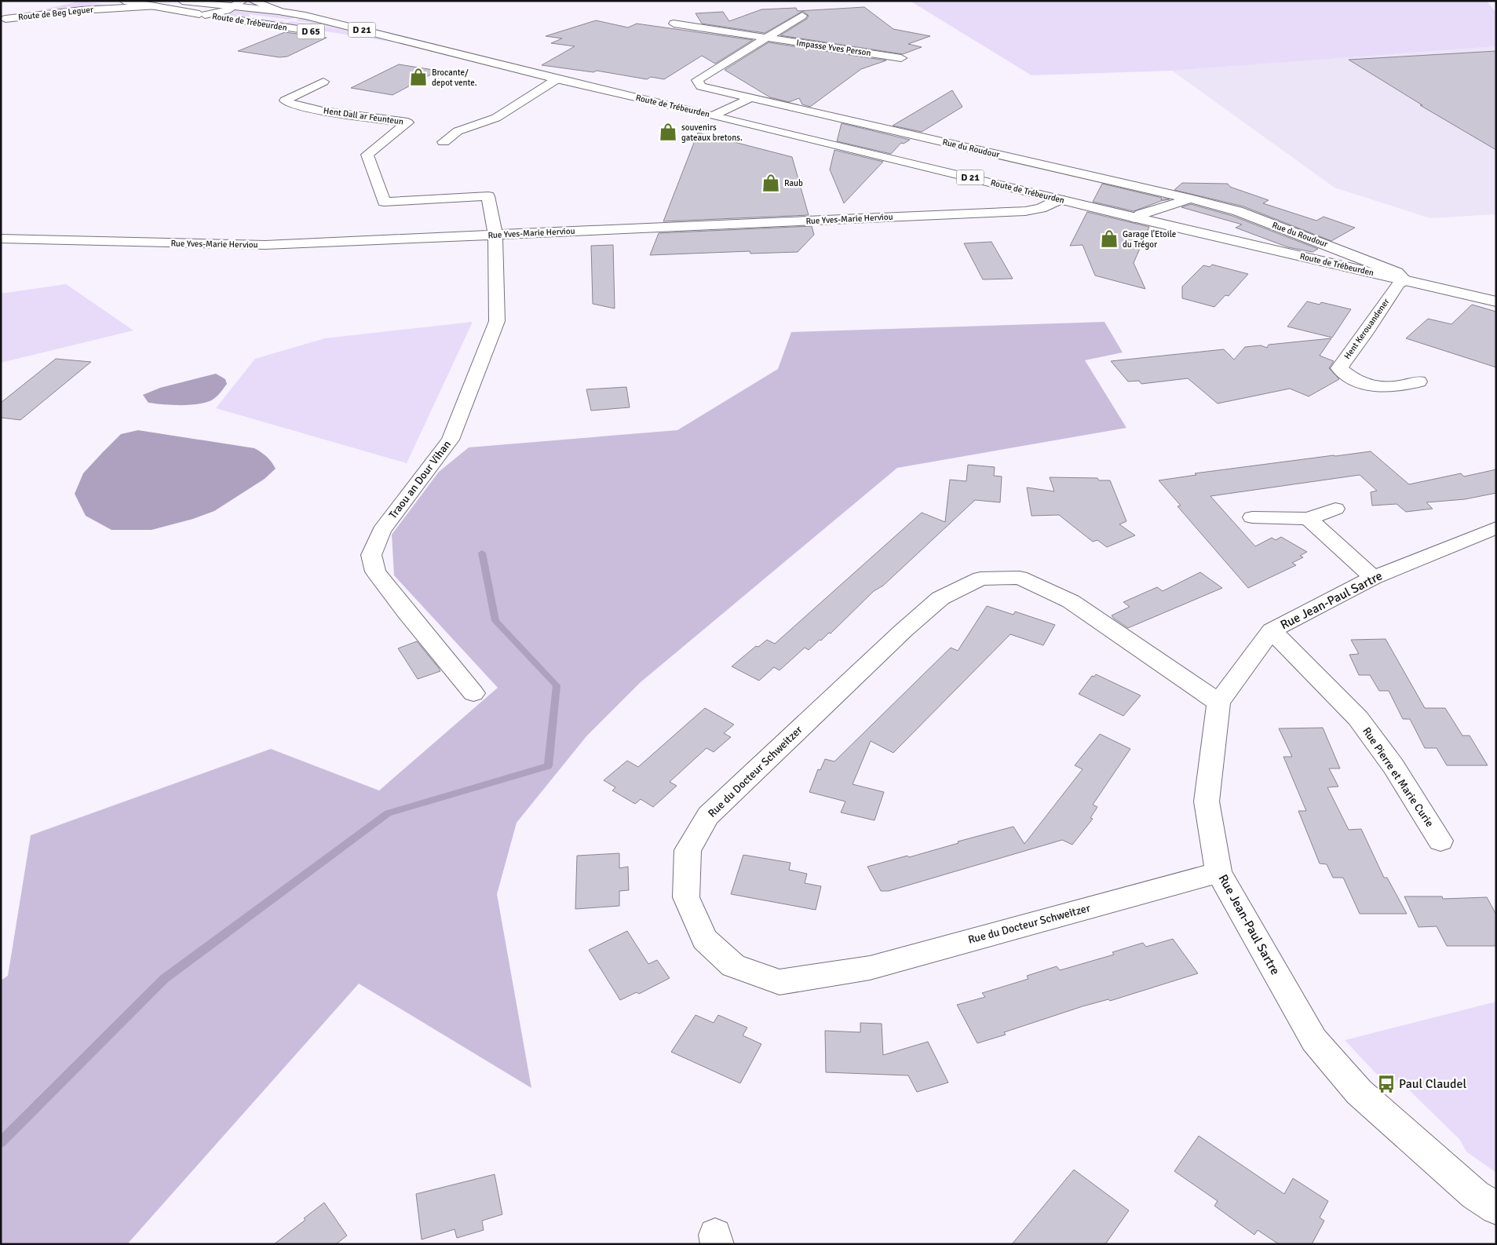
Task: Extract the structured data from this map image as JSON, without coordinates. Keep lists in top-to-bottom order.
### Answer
{
  "streets": {
    "street": [
      "Route de Beg Leguer",
      "Route de Trébeurden",
      "D 21",
      "D 65",
      "Impasse Yves Person",
      "Hent Dall ar Feunteun",
      "Rue du Roudour",
      "Rue Yves-Marie Herviou",
      "Hent Kerouandener",
      "Traou an Dour Vihan",
      "Rue Jean-Paul Sartre",
      "Rue du Docteur Schweitzer",
      "Rue Pierre et Marie Curie"
    ]
  },
  "crossings": [
    ["Route de Beg Leguer", "Route de Trébeurden"],
    ["Route de Trébeurden", "D 21"],
    ["Route de Trébeurden", "Rue du Roudour"],
    ["Route de Trébeurden", "Rue Yves-Marie Herviou"],
    ["Route de Trébeurden", "Hent Kerouandener"],
    ["Impasse Yves Person", "Rue du Roudour"],
    ["Hent Dall ar Feunteun", "Rue Yves-Marie Herviou"],
    ["Hent Dall ar Feunteun", "Traou an Dour Vihan"],
    ["Rue du Roudour", "Hent Kerouandener"],
    ["Rue Yves-Marie Herviou", "Traou an Dour Vihan"],
    ["Rue Jean-Paul Sartre", "Rue du Docteur Schweitzer"],
    ["Rue Jean-Paul Sartre", "Rue Pierre et Marie Curie"]
  ],
  "places": {
    "shop": [
      "Brocante/ depot vente.",
      "souvenirs gateaux bretons.",
      "Raub",
      "Garage l'Etoile du Trégor"
    ],
    "bus stop": ["Paul Claudel"]
  }
}
